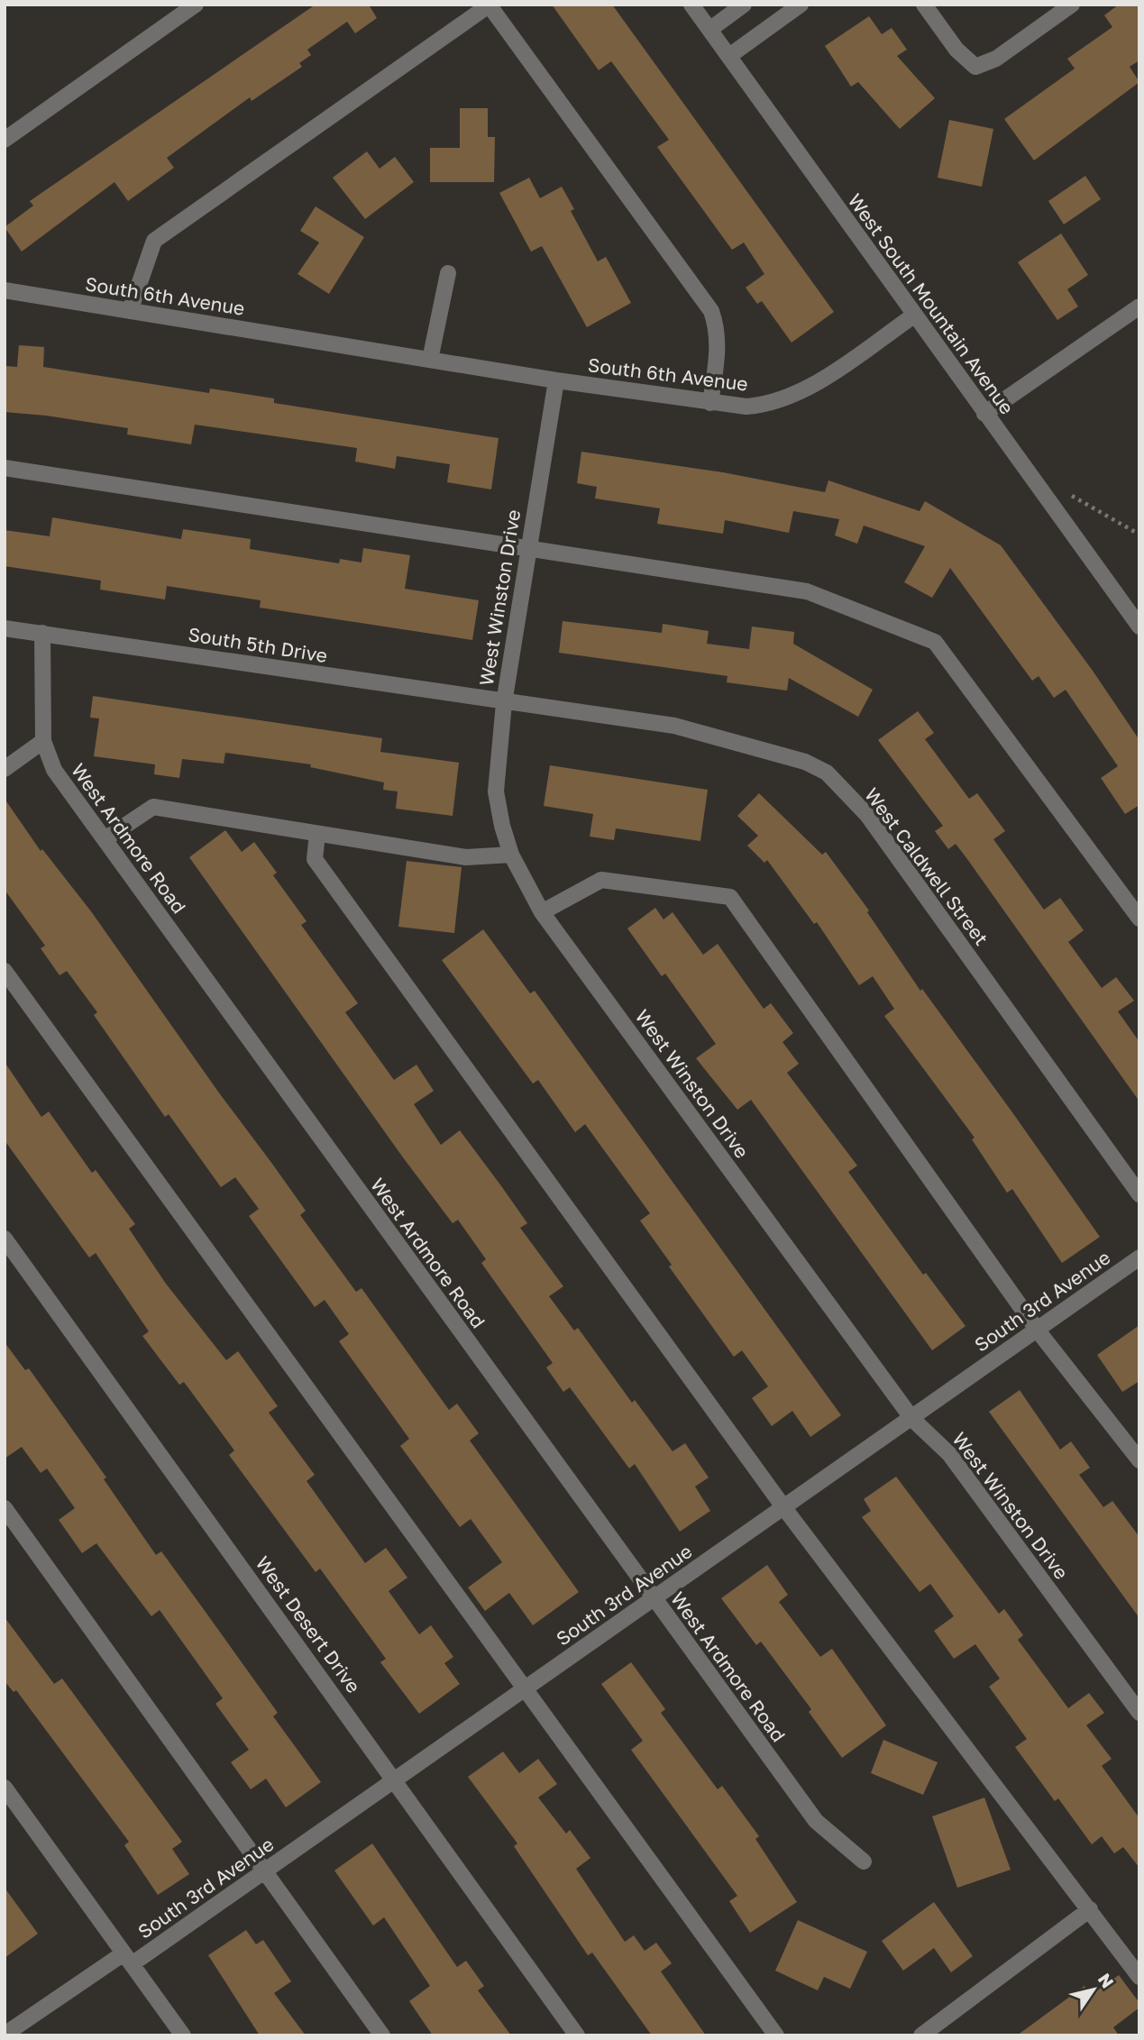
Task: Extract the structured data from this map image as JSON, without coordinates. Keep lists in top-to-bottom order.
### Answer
{
  "streets": {
    "street": [
      "South 6th Avenue",
      "West South Mountain Avenue",
      "West Winston Drive",
      "South 5th Drive",
      "West Ardmore Road",
      "West Caldwell Street",
      "South 3rd Avenue",
      "West Desert Drive"
    ]
  },
  "crossings": [
    ["South 6th Avenue", "West South Mountain Avenue"],
    ["South 6th Avenue", "West Winston Drive"],
    ["West Winston Drive", "South 5th Drive"],
    ["West Winston Drive", "West Caldwell Street"],
    ["West Winston Drive", "South 3rd Avenue"],
    ["South 5th Drive", "West Ardmore Road"],
    ["South 5th Drive", "West Caldwell Street"],
    ["West Ardmore Road", "South 3rd Avenue"],
    ["South 3rd Avenue", "West Desert Drive"]
  ],
  "north": "top right"
}
